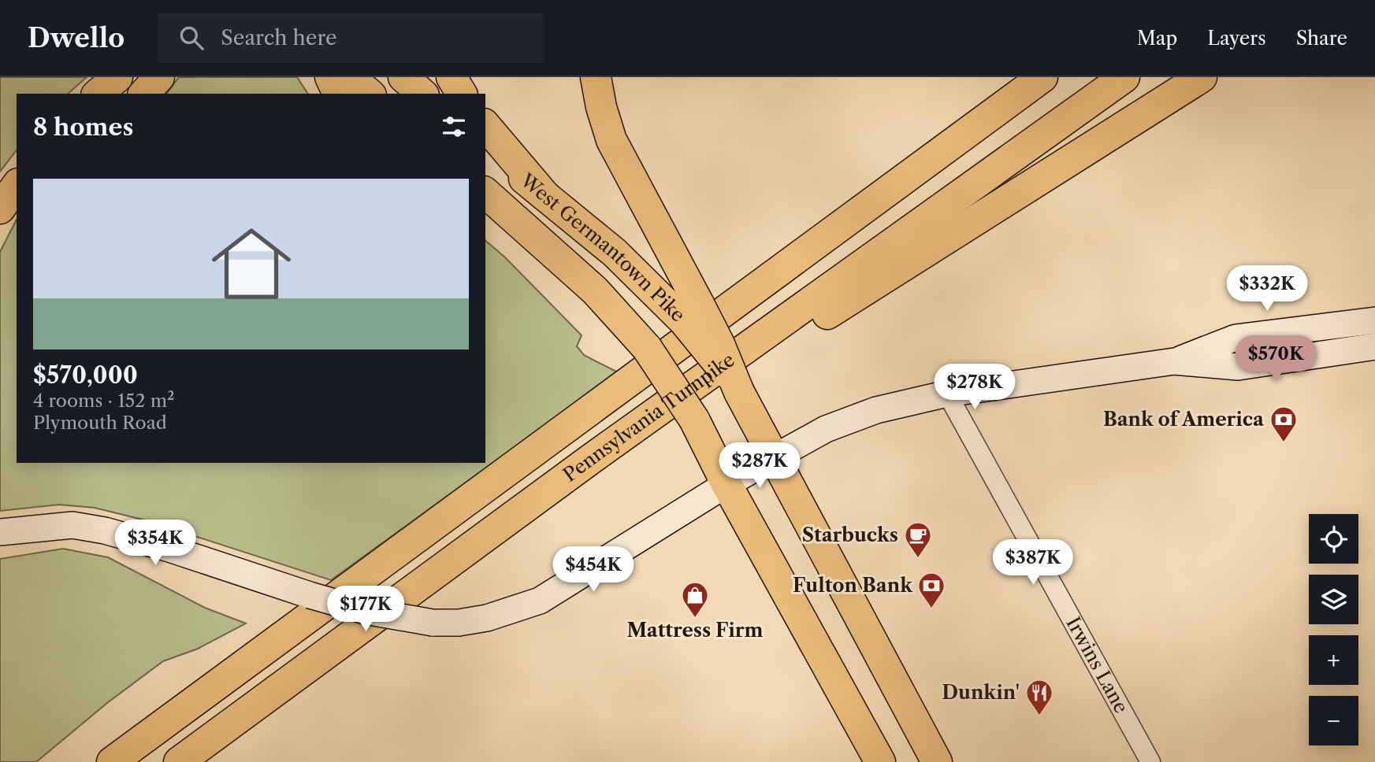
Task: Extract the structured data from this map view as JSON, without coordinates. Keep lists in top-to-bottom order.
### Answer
{
  "streets": {
    "main road": ["West Germantown Pike", "Pennsylvania Turnpike"],
    "street": ["Irwins Lane"]
  },
  "places": {
    "bank": ["Bank of America", "Fulton Bank"],
    "cafe": ["Starbucks"],
    "shop": ["Mattress Firm"],
    "restaurant": ["Dunkin'"]
  },
  "page": {
    "header": "Dwello",
    "search": "Search here",
    "nav": ["Map", "Layers", "Share"],
    "heading": "8 homes",
    "list": [
      {
        "name": "$570,000",
        "note": "4 rooms · 152 m² · Plymouth Road"
      }
    ],
    "price": [
      "$332K",
      "$570K",
      "$278K",
      "$287K",
      "$354K",
      "$387K",
      "$454K",
      "$177K"
    ],
    "map_buttons": ["+", "−"]
  }
}
